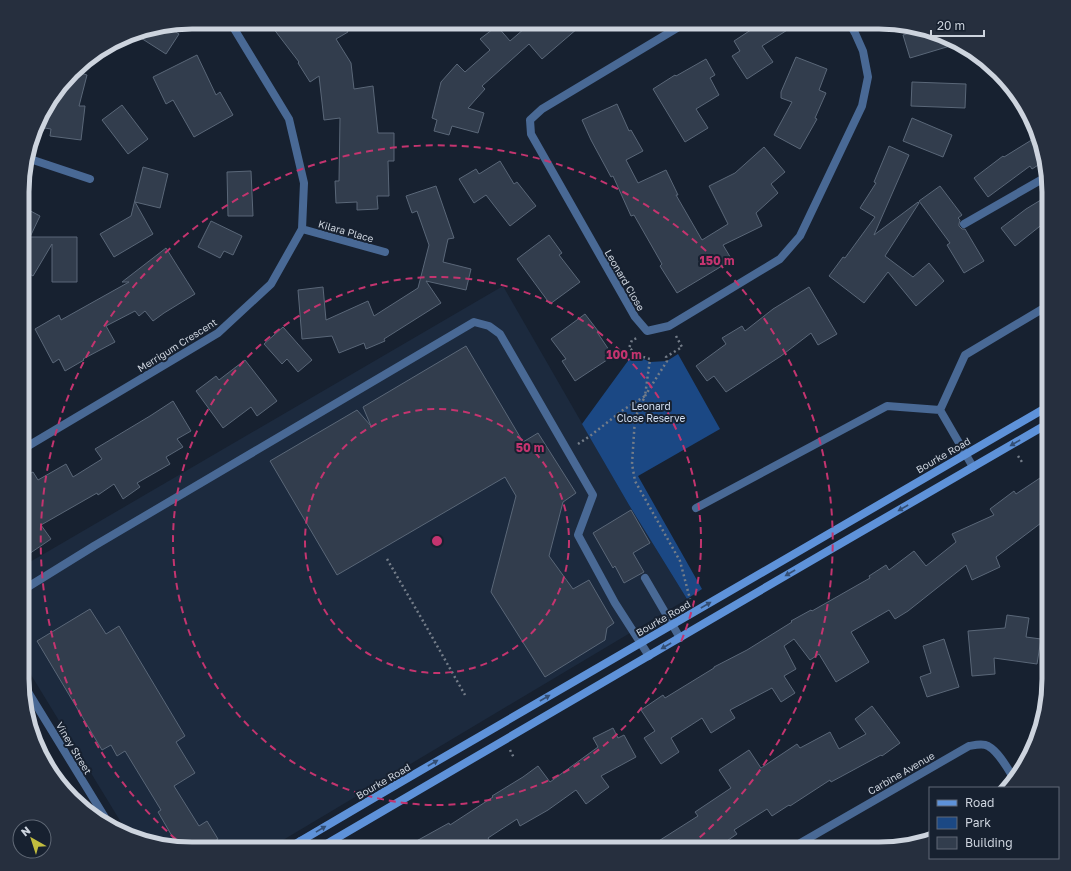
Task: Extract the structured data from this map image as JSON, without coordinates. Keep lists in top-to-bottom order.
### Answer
{
  "streets": {
    "main road": ["Bourke Road"],
    "street": [
      "Kilara Place",
      "Leonard Close",
      "Merrigum Crescent",
      "Viney Street",
      "Carbine Avenue"
    ]
  },
  "crossings": [
    ["Kilara Place", "Merrigum Crescent"]
  ],
  "parks": ["Leonard Close Reserve"],
  "legend": ["Road", "Park", "Building"],
  "scale_bar": "20 m",
  "north": "top left",
  "rings": ["150 m", "100 m", "50 m"]
}
